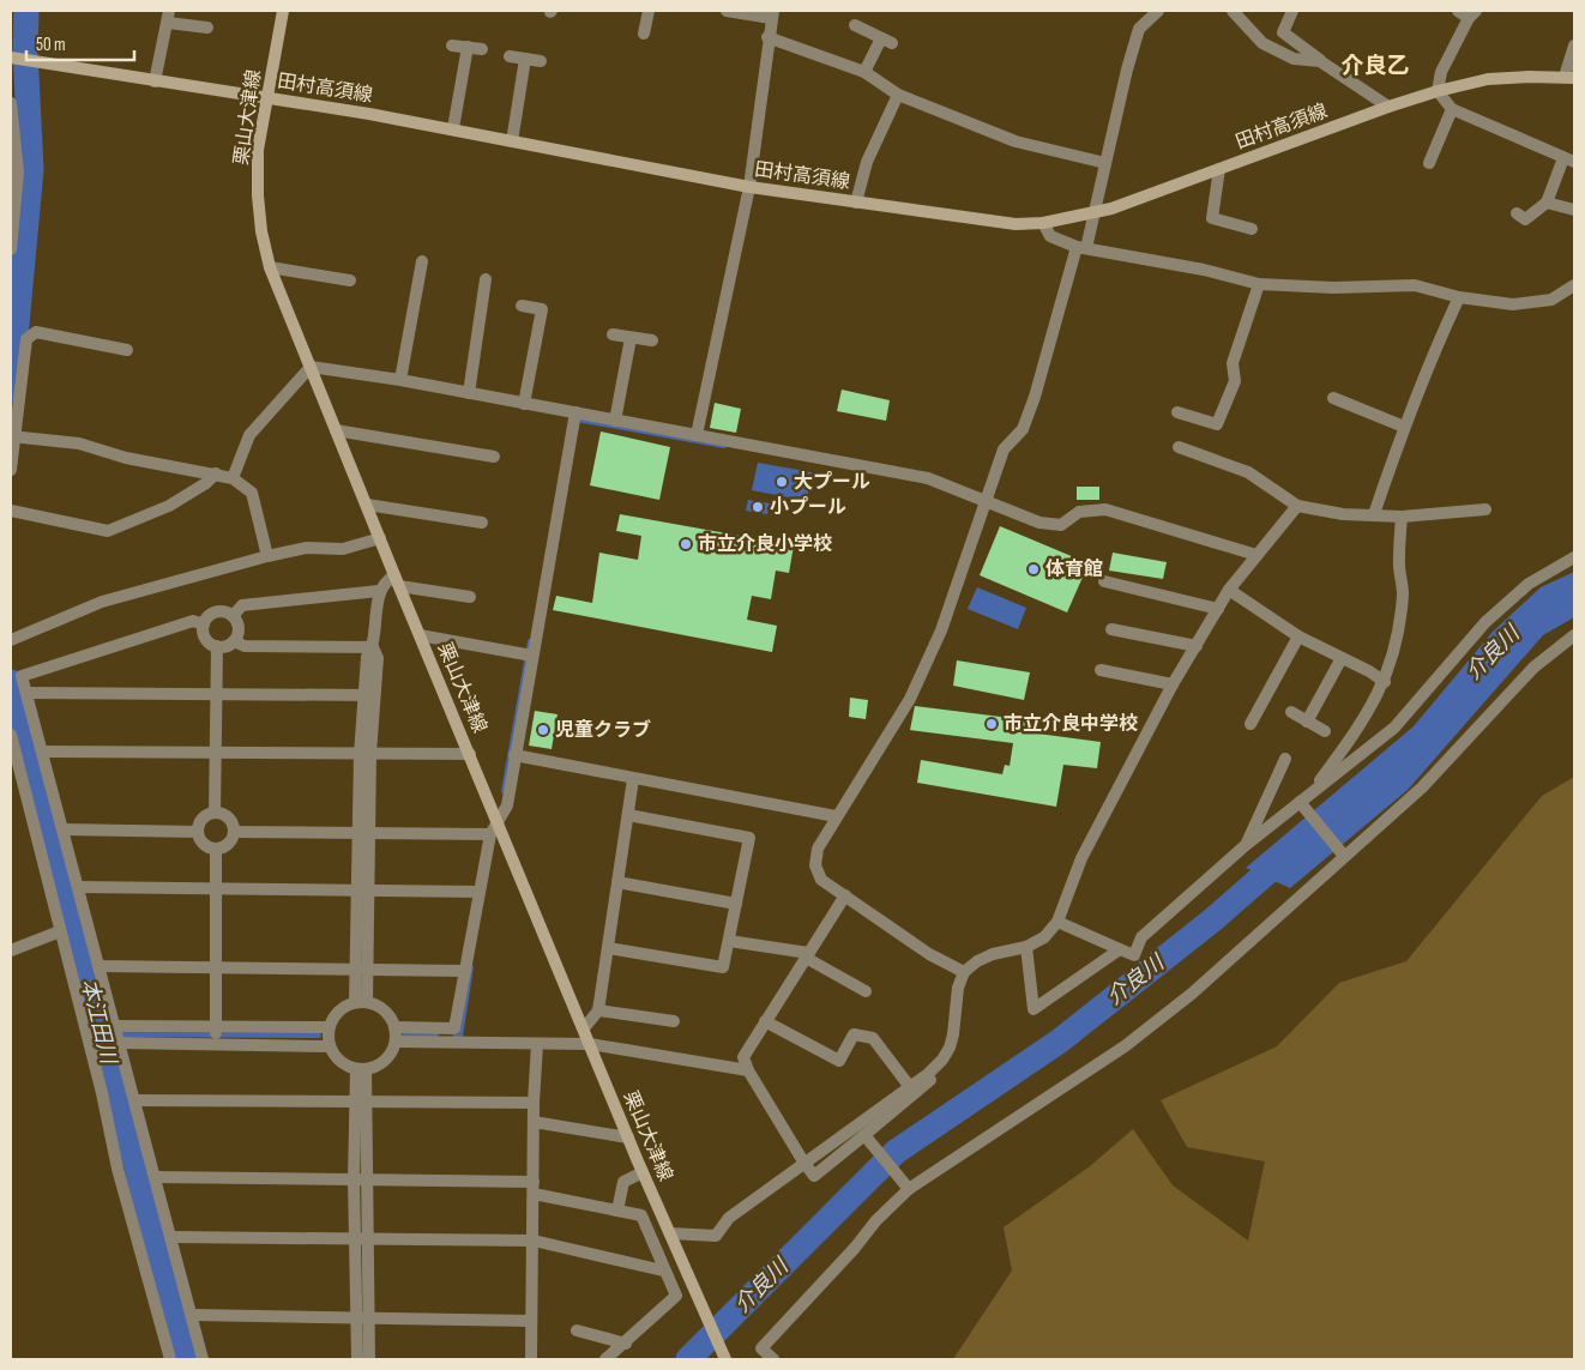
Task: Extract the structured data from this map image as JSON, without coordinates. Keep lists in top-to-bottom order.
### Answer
{
  "streets": {
    "main road": ["田村高須線", "栗山大津線"]
  },
  "crossings": [
    ["田村高須線", "栗山大津線"]
  ],
  "districts": ["介良乙"],
  "water": ["介良川", "本江田川"],
  "places": [
    "大プール",
    "小プール",
    "市立介良小学校",
    "体育館",
    "市立介良中学校",
    "児童クラブ"
  ],
  "scale_bar": "50 m"
}
